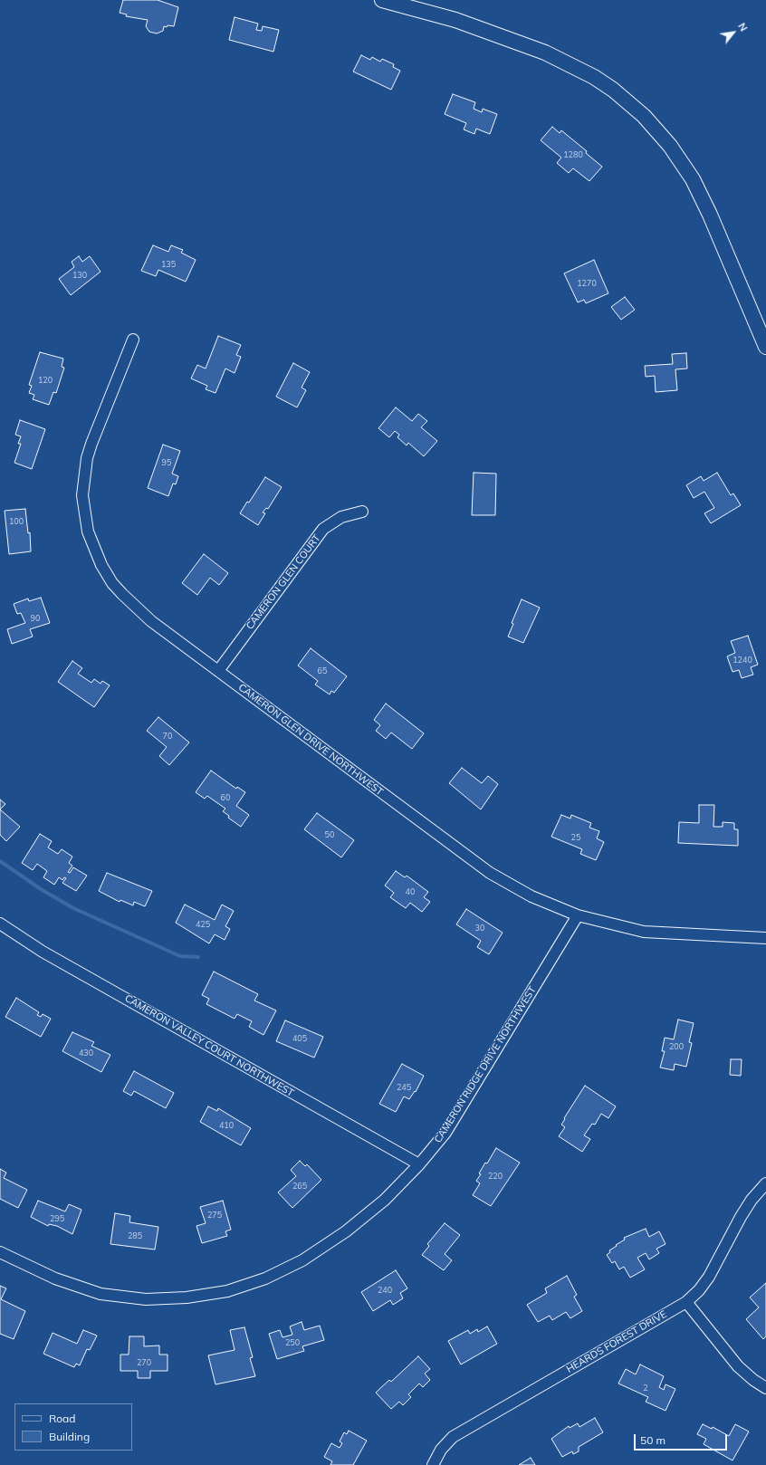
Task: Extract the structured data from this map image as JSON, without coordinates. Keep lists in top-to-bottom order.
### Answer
{
  "streets": {
    "street": [
      "CAMERON GLEN COURT",
      "CAMERON GLEN DRIVE NORTHWEST",
      "CAMERON VALLEY COURT NORTHWEST",
      "CAMERON RIDGE DRIVE NORTHWEST",
      "HEARDS FOREST DRIVE"
    ]
  },
  "crossings": [
    ["CAMERON GLEN COURT", "CAMERON GLEN DRIVE NORTHWEST"],
    ["CAMERON GLEN DRIVE NORTHWEST", "CAMERON RIDGE DRIVE NORTHWEST"],
    ["CAMERON VALLEY COURT NORTHWEST", "CAMERON RIDGE DRIVE NORTHWEST"]
  ],
  "house_numbers": [
    "1280",
    "135",
    "130",
    "1270",
    "120",
    "95",
    "100",
    "90",
    "1240",
    "65",
    "70",
    "60",
    "50",
    "25",
    "40",
    "425",
    "30",
    "405",
    "200",
    "430",
    "245",
    "410",
    "220",
    "265",
    "275",
    "295",
    "285",
    "240",
    "250",
    "270",
    "2"
  ],
  "legend": ["Road", "Building"],
  "scale_bar": "50 m",
  "north": "top right"
}
